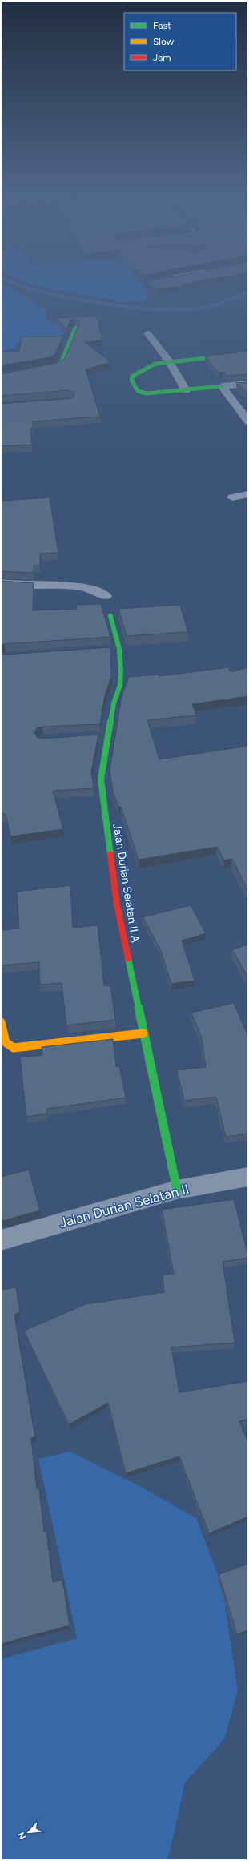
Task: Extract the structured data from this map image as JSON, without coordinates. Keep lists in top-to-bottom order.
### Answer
{
  "streets": {
    "street": ["Jalan Durian Selatan II A", "Jalan Durian Selatan II"]
  },
  "crossings": [
    ["Jalan Durian Selatan II A", "Jalan Durian Selatan II"]
  ],
  "legend": ["Fast", "Slow", "Jam"],
  "north": "bottom left"
}
